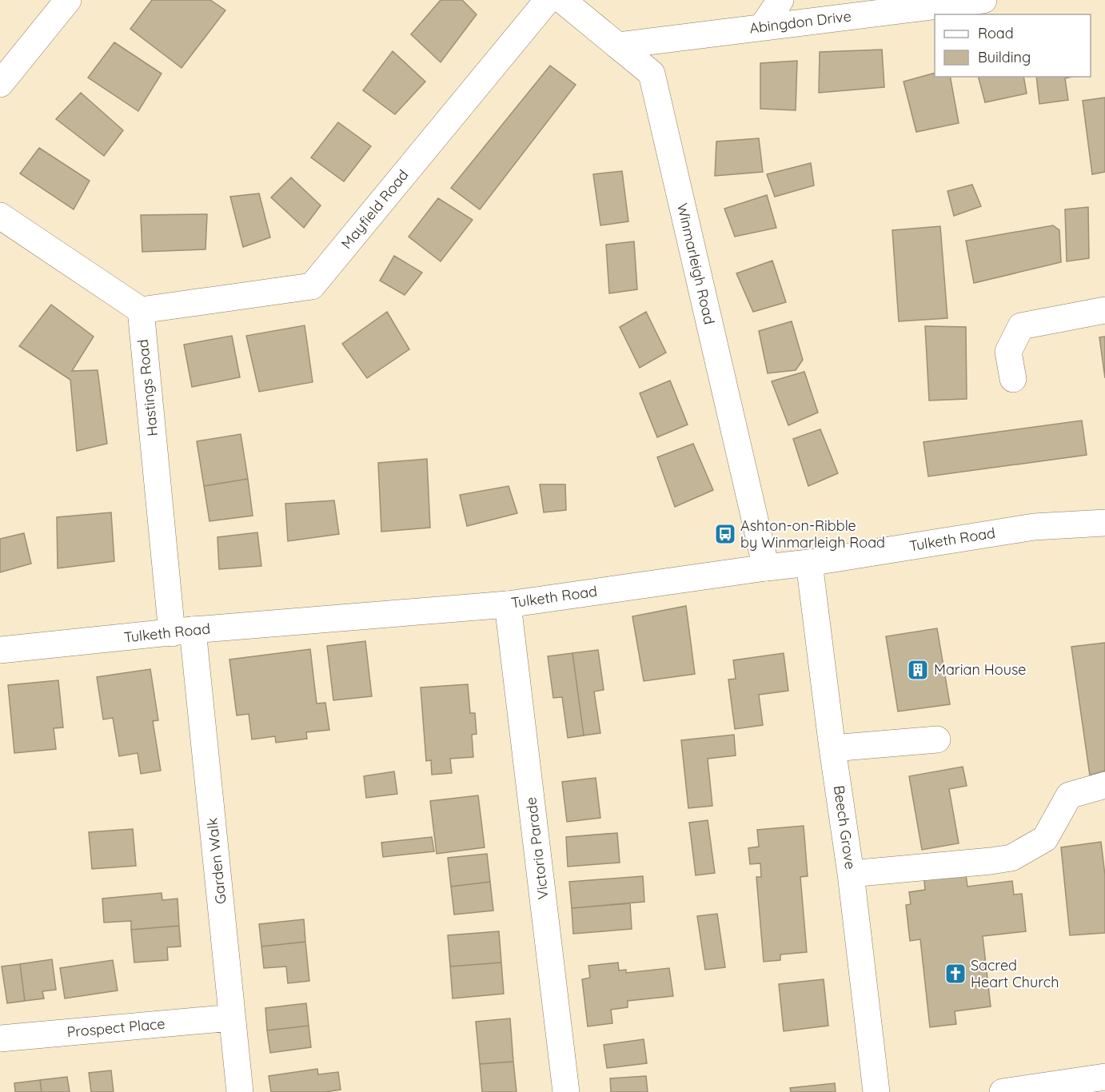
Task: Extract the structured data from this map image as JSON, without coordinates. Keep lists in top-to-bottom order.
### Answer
{
  "streets": {
    "street": [
      "Abingdon Drive",
      "Mayfield Road",
      "Winmarleigh Road",
      "Hastings Road",
      "Tulketh Road",
      "Beech Grove",
      "Victoria Parade",
      "Garden Walk",
      "Prospect Place"
    ]
  },
  "crossings": [
    ["Abingdon Drive", "Winmarleigh Road"],
    ["Mayfield Road", "Hastings Road"],
    ["Winmarleigh Road", "Tulketh Road"],
    ["Hastings Road", "Tulketh Road"],
    ["Hastings Road", "Garden Walk"],
    ["Tulketh Road", "Beech Grove"],
    ["Tulketh Road", "Victoria Parade"],
    ["Tulketh Road", "Garden Walk"],
    ["Garden Walk", "Prospect Place"]
  ],
  "places": {
    "bus stop": ["Ashton-on-Ribble by Winmarleigh Road"],
    "building": ["Marian House"],
    "church": ["Sacred Heart Church"]
  },
  "legend": ["Road", "Building"]
}
